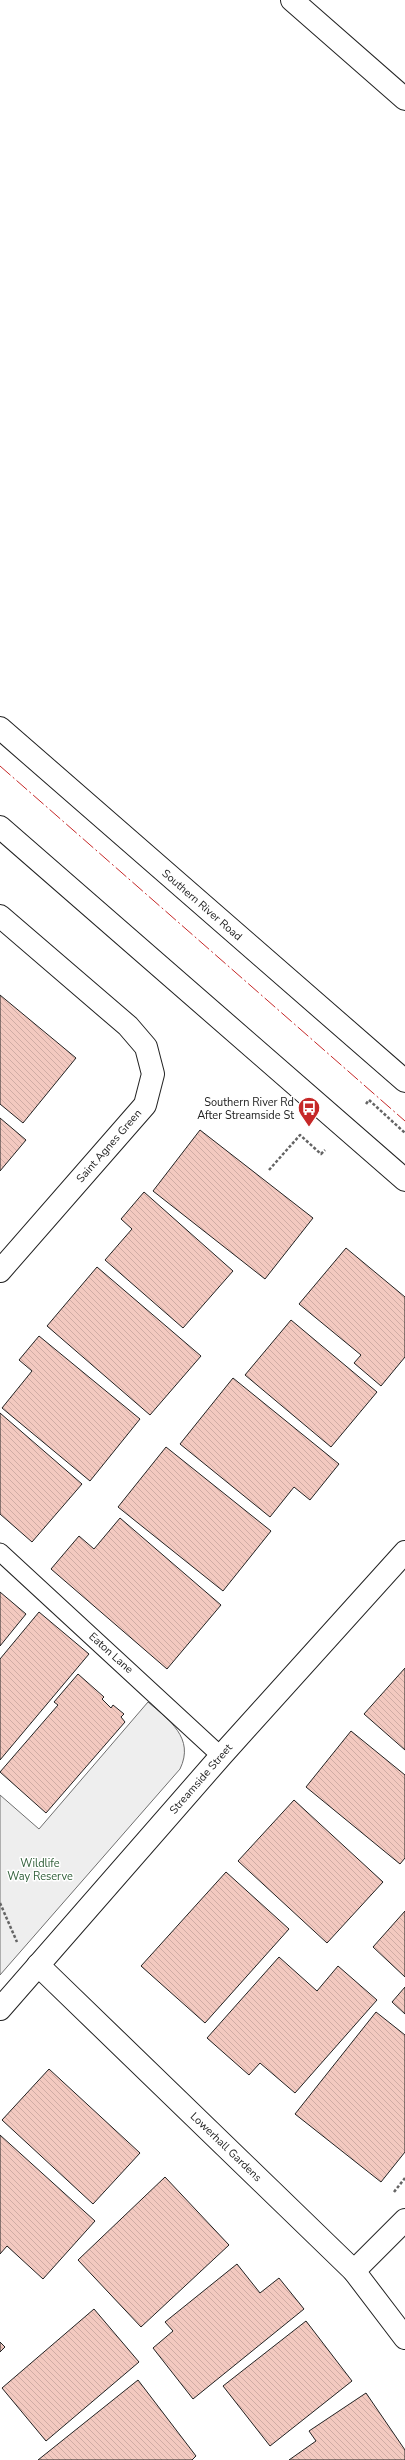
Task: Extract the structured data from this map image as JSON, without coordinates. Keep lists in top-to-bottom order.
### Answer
{
  "streets": {
    "street": [
      "Southern River Road",
      "Saint Agnes Green",
      "Streamside Street",
      "Lowerhall Gardens"
    ],
    "lane": ["Eaton Lane"]
  },
  "crossings": [
    ["Eaton Lane", "Streamside Street"],
    ["Streamside Street", "Lowerhall Gardens"]
  ],
  "parks": ["Wildlife Way Reserve"],
  "places": {
    "bus stop": ["Southern River Rd After Streamside St"]
  }
}
